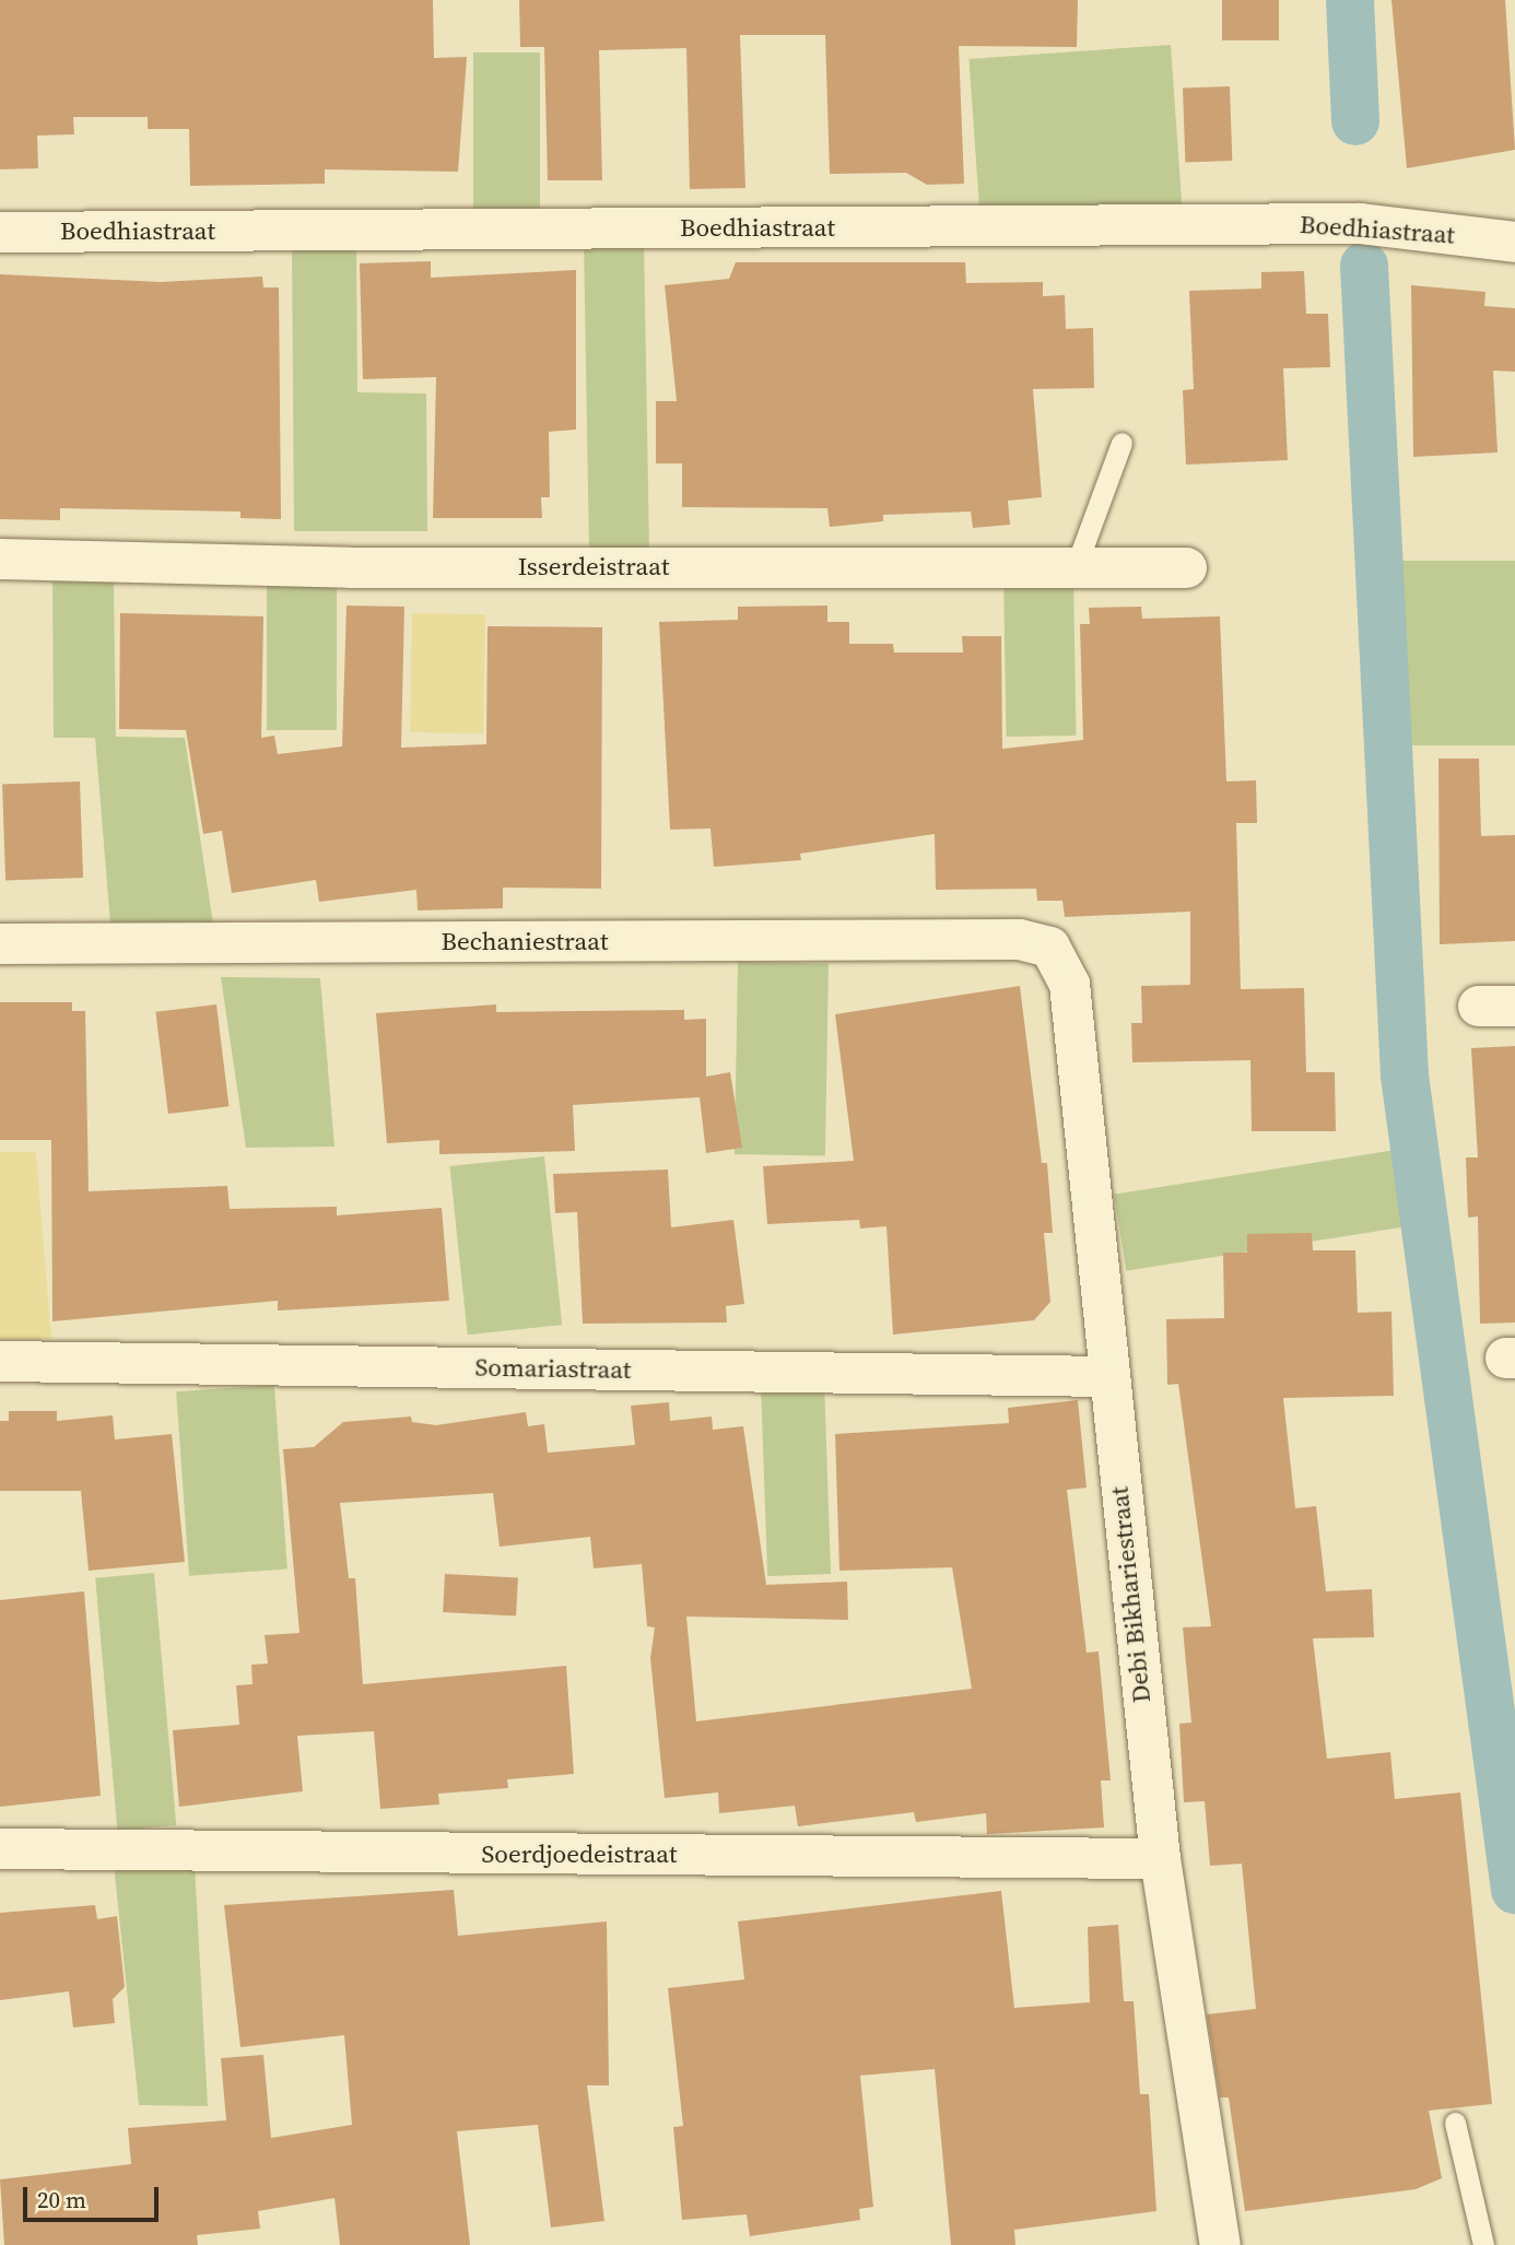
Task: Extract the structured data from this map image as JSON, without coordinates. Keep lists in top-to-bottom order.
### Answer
{
  "streets": {
    "street": [
      "Boedhiastraat",
      "Isserdeistraat",
      "Bechaniestraat",
      "Somariastraat",
      "Debi Bikhariestraat",
      "Soerdjoedeistraat"
    ]
  },
  "crossings": [
    ["Bechaniestraat", "Debi Bikhariestraat"],
    ["Somariastraat", "Debi Bikhariestraat"],
    ["Debi Bikhariestraat", "Soerdjoedeistraat"]
  ],
  "scale_bar": "20 m"
}
